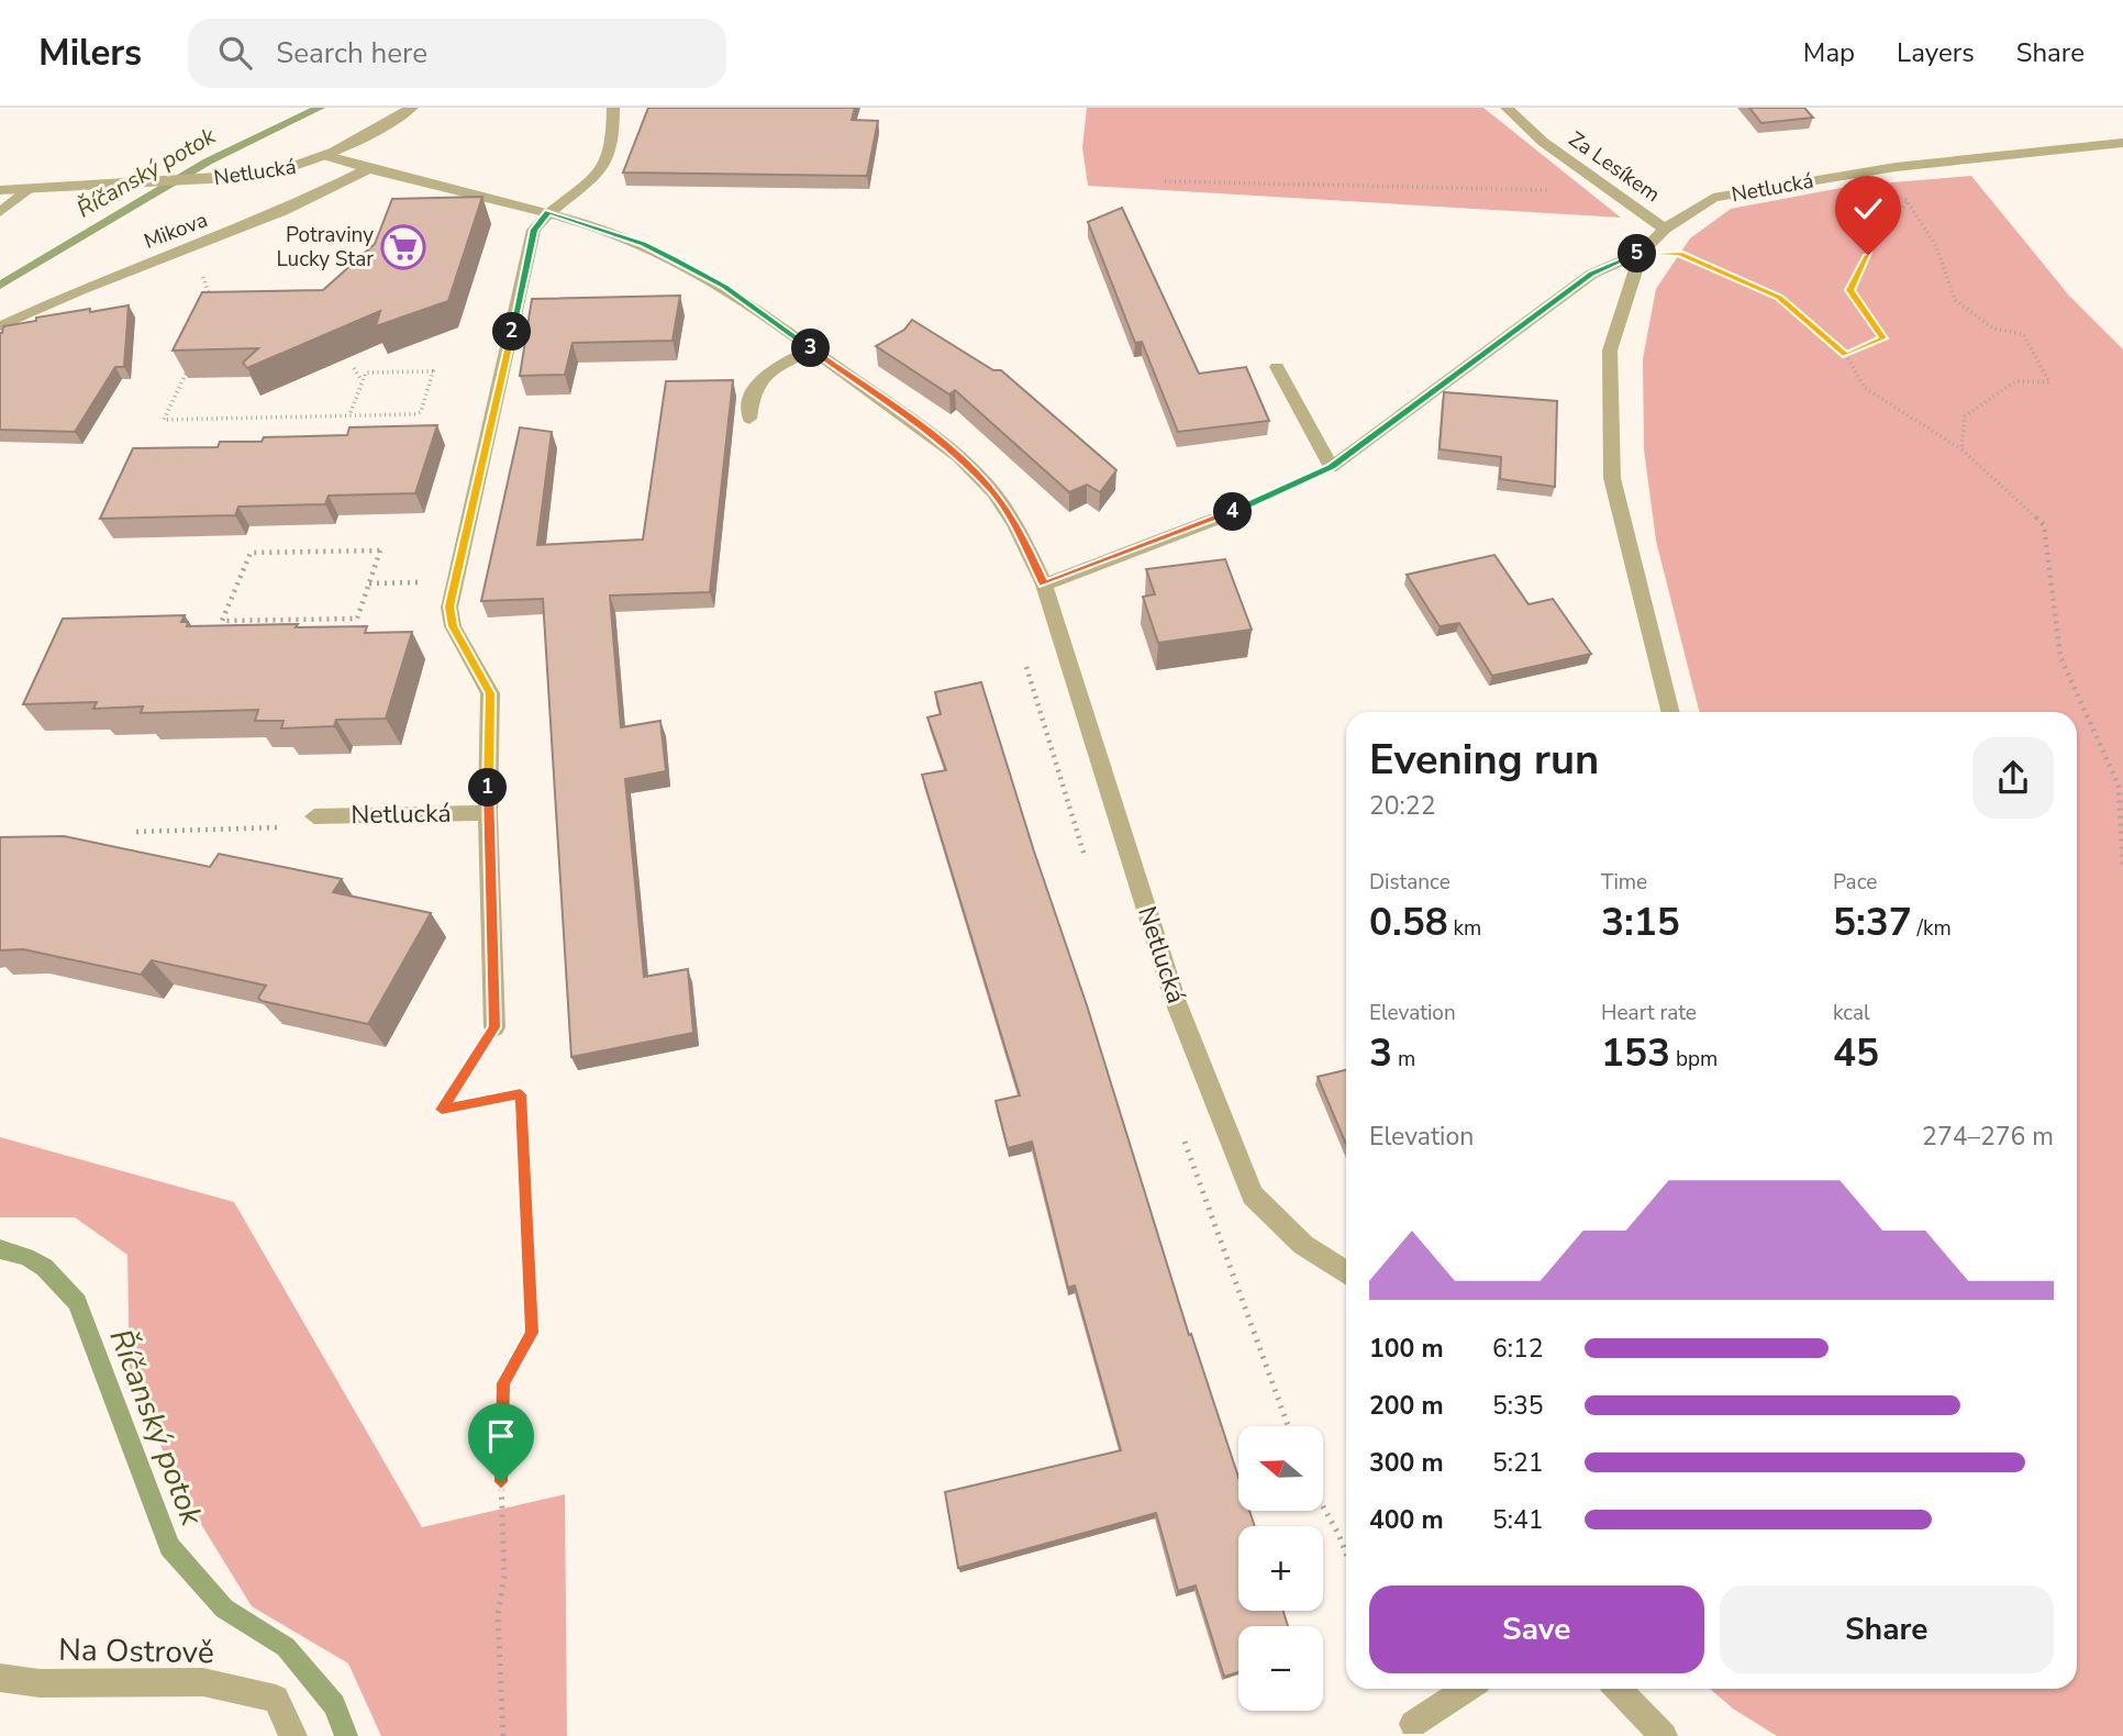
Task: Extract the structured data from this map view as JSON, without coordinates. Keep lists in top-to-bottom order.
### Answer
{
  "streets": {
    "street": [
      "Za Lesíkem",
      "Netlucká",
      "Mikova",
      "Na Ostrově"
    ]
  },
  "crossings": [
    ["Za Lesíkem", "Netlucká"],
    ["Netlucká", "Mikova"]
  ],
  "water": ["Říčanský potok"],
  "places": {
    "supermarket": ["Potraviny Lucky Star"]
  },
  "north": "left",
  "page": {
    "header": "Milers",
    "search": "Search here",
    "nav": ["Map", "Layers", "Share"],
    "pins": [
      "5",
      "2",
      "3",
      "4",
      "1"
    ],
    "heading": ["Evening run", "20:22"],
    "stats": [
      ["Distance", "0.58 km"],
      ["Time", "3:15"],
      ["Pace", "5:37 /km"],
      ["Elevation", "3 m"],
      ["Heart rate", "153 bpm"],
      ["kcal", "45"]
    ],
    "chart": ["Elevation", "274–276 m"],
    "list": [
      {
        "name": "100 m",
        "note": "6:12"
      },
      {
        "name": "200 m",
        "note": "5:35"
      },
      {
        "name": "300 m",
        "note": "5:21"
      },
      {
        "name": "400 m",
        "note": "5:41"
      }
    ],
    "map_buttons": ["+", "−"],
    "buttons": ["Save", "Share"]
  }
}
